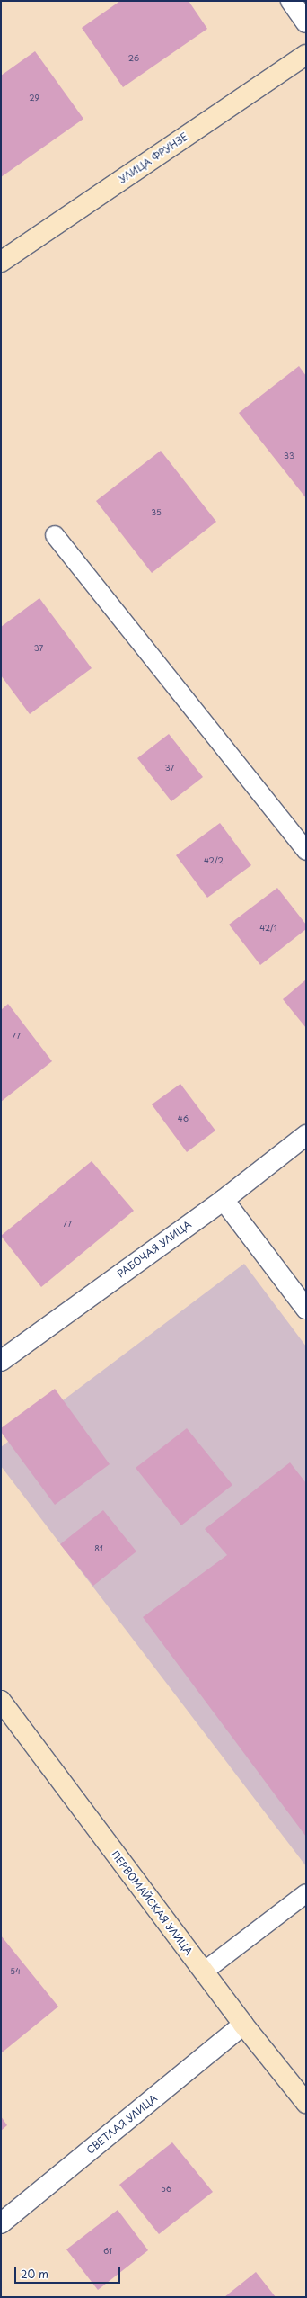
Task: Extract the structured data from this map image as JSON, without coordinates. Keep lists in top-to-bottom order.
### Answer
{
  "streets": {
    "main road": ["УЛИЦА ФРУНЗЕ", "ПЕРВОМАЙСКАЯ УЛИЦА"],
    "street": ["РАБОЧАЯ УЛИЦА", "СВЕТЛАЯ УЛИЦА"]
  },
  "crossings": [
    ["ПЕРВОМАЙСКАЯ УЛИЦА", "СВЕТЛАЯ УЛИЦА"]
  ],
  "house_numbers": [
    "26",
    "29",
    "33",
    "35",
    "37",
    "37",
    "42/2",
    "42/1",
    "77",
    "46",
    "77",
    "81",
    "54",
    "56",
    "61"
  ],
  "scale_bar": "20 m"
}
